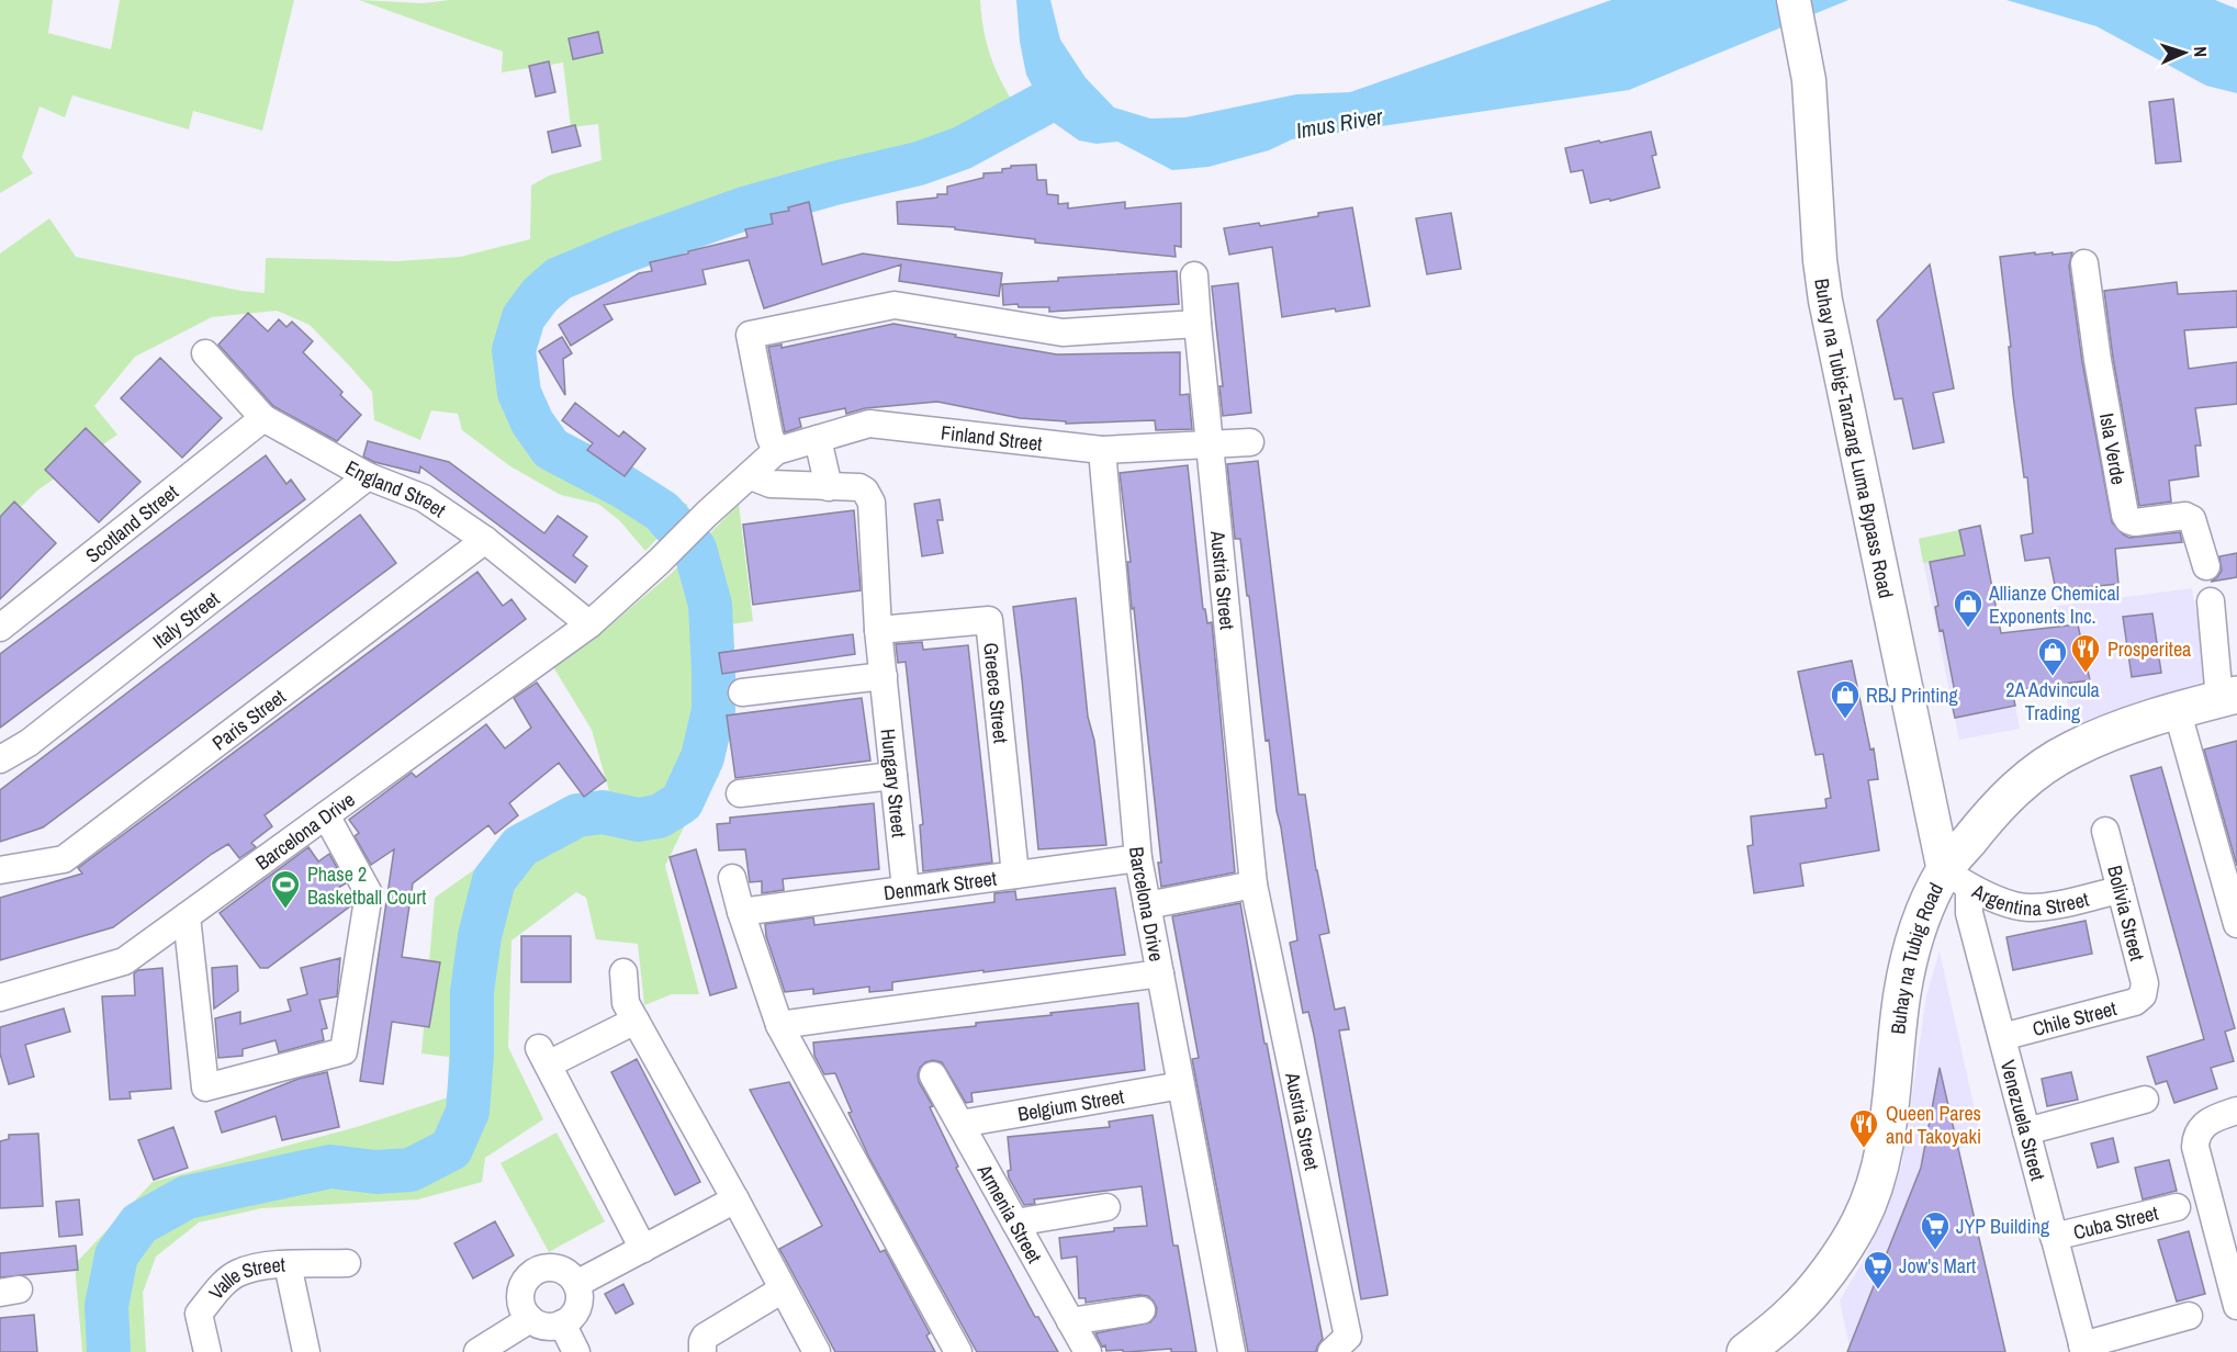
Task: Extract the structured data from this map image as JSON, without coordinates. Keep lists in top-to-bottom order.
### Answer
{
  "streets": {
    "main road": ["Buhay na Tubig Road"],
    "street": [
      "Finland Street",
      "Buhay na Tubig-Tanzang Luma Bypass Road",
      "Isla Verde",
      "England Street",
      "Scotland Street",
      "Austria Street",
      "Italy Street",
      "Greece Street",
      "Paris Street",
      "Hungary Street",
      "Barcelona Drive",
      "Denmark Street",
      "Argentina Street",
      "Bolivia Street",
      "Chile Street",
      "Belgium Street",
      "Venezuela Street",
      "Armenia Street",
      "Cuba Street",
      "Valle Street"
    ]
  },
  "crossings": [
    ["Finland Street", "Austria Street"],
    ["Finland Street", "Barcelona Drive"],
    ["Buhay na Tubig-Tanzang Luma Bypass Road", "Argentina Street"],
    ["Buhay na Tubig-Tanzang Luma Bypass Road", "Buhay na Tubig Road"],
    ["Buhay na Tubig-Tanzang Luma Bypass Road", "Venezuela Street"],
    ["England Street", "Scotland Street"],
    ["England Street", "Italy Street"],
    ["England Street", "Paris Street"],
    ["England Street", "Barcelona Drive"],
    ["Greece Street", "Hungary Street"],
    ["Greece Street", "Denmark Street"],
    ["Hungary Street", "Denmark Street"],
    ["Barcelona Drive", "Denmark Street"],
    ["Barcelona Drive", "Belgium Street"],
    ["Argentina Street", "Bolivia Street"],
    ["Argentina Street", "Buhay na Tubig Road"],
    ["Argentina Street", "Venezuela Street"],
    ["Bolivia Street", "Chile Street"],
    ["Buhay na Tubig Road", "Venezuela Street"],
    ["Chile Street", "Venezuela Street"],
    ["Belgium Street", "Armenia Street"],
    ["Venezuela Street", "Cuba Street"]
  ],
  "water": ["Imus River"],
  "places": {
    "shop": ["Allianze Chemical Exponents Inc.", "2A Advincula Trading", "RBJ Printing"],
    "restaurant": ["Prosperitea", "Queen Pares and Takoyaki"],
    "sports": ["Phase 2 Basketball Court"],
    "supermarket": ["JYP Building", "Jow's Mart"]
  },
  "north": "right"
}
